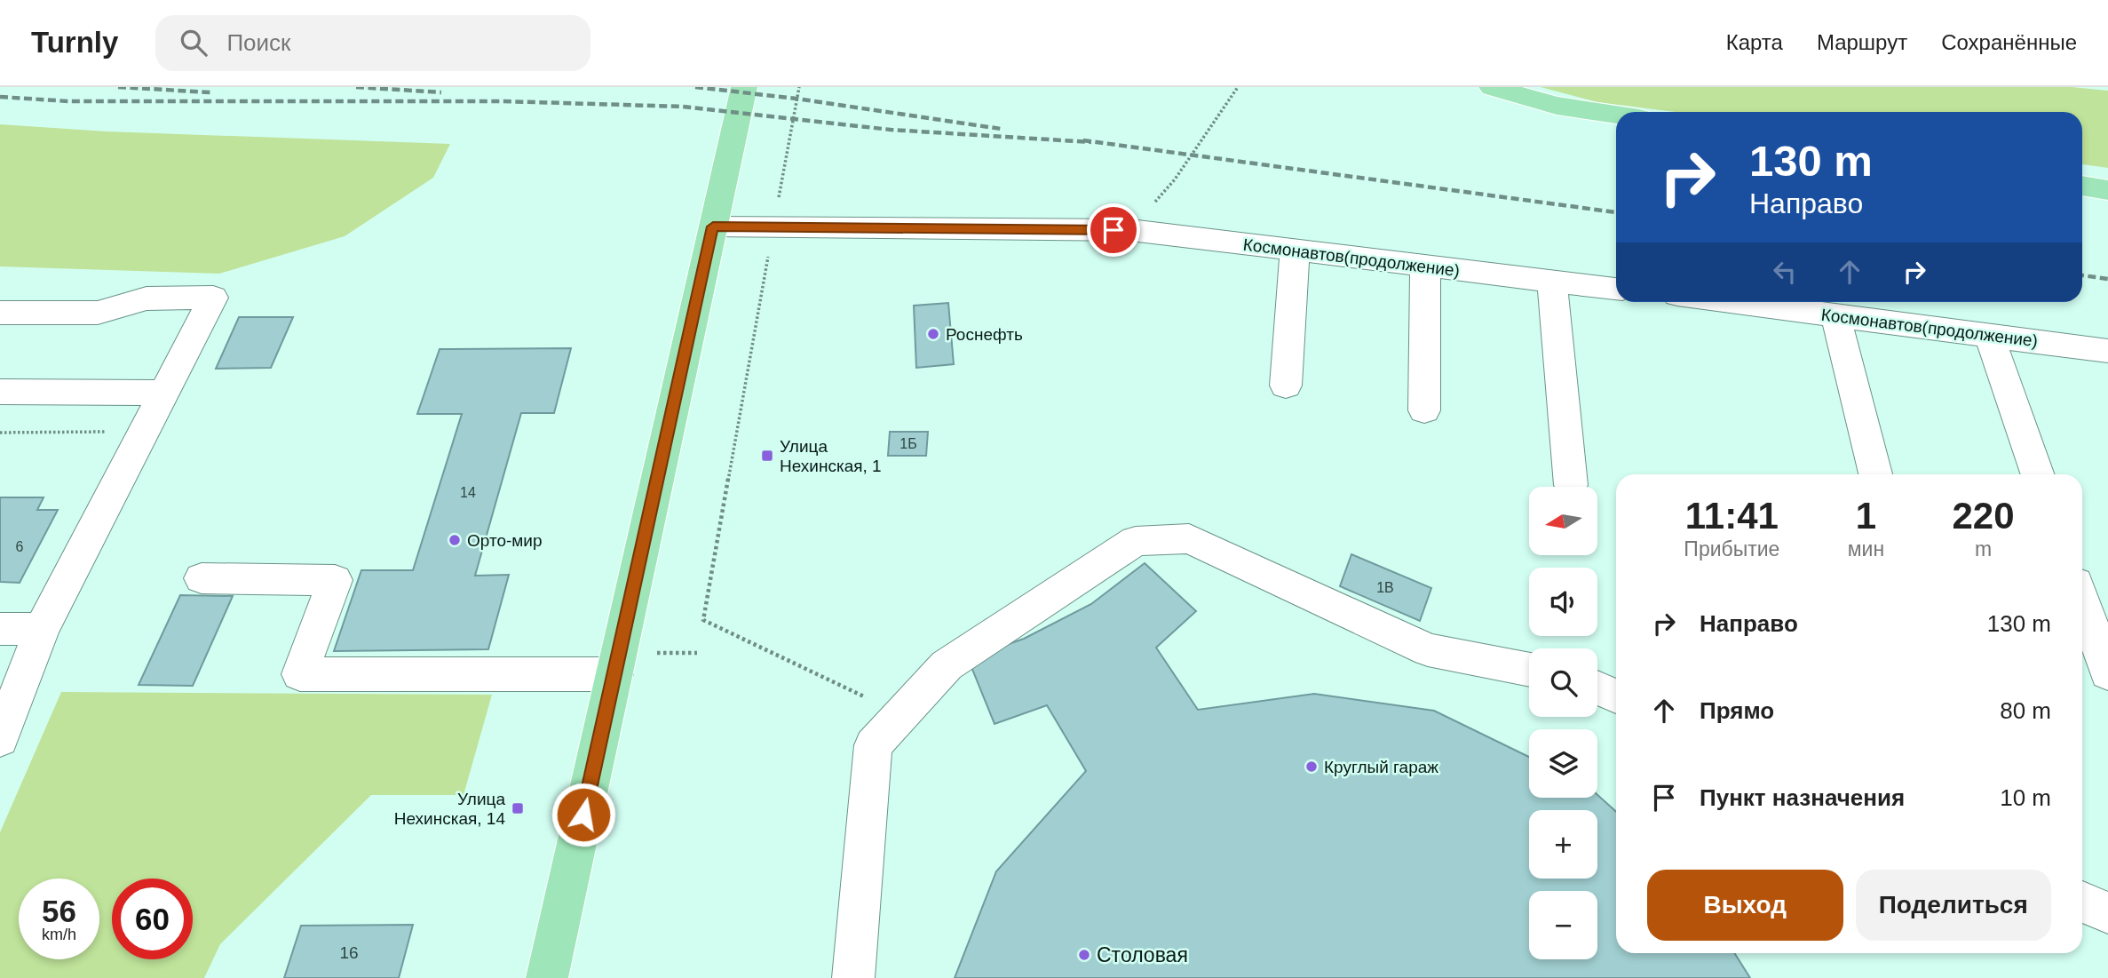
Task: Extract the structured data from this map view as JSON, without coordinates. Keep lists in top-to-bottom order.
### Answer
{
  "streets": {
    "lane": ["Космонавтов(продолжение)"]
  },
  "places": {
    "other": [
      "Роснефть",
      "Орто-мир",
      "Круглый гараж",
      "Столовая"
    ],
    "transit": ["Улица Нехинская, 1", "Улица Нехинская, 14"]
  },
  "house_numbers": [
    "1Б",
    "14",
    "6",
    "1В",
    "16"
  ],
  "north": "left",
  "page": {
    "header": "Turnly",
    "search": "Поиск",
    "nav": ["Карта", "Маршрут", "Сохранённые"],
    "turn": ["130 m", "Направо"],
    "eta": [
      "11:41",
      "Прибытие",
      "1",
      "мин",
      "220",
      "m"
    ],
    "map_buttons": ["+", "−"],
    "list": [
      {
        "name": "Направо",
        "value": "130 m"
      },
      {
        "name": "Прямо",
        "value": "80 m"
      },
      {
        "name": "Пункт назначения",
        "value": "10 m"
      }
    ],
    "buttons": ["Выход", "Поделиться"],
    "speed": "56 km/h",
    "limit": "60"
  }
}
